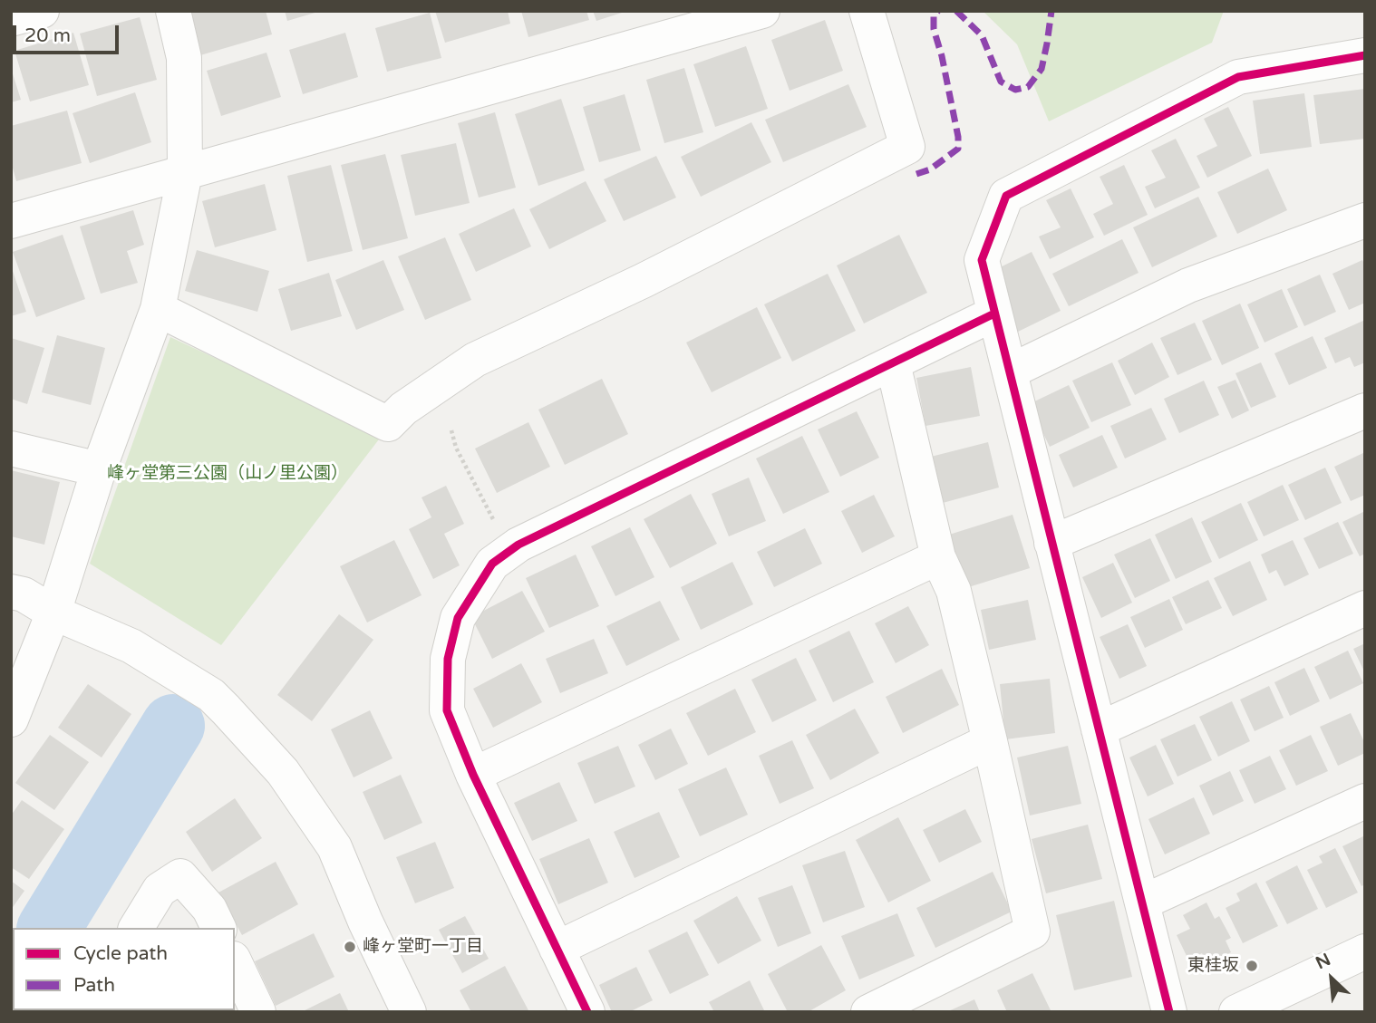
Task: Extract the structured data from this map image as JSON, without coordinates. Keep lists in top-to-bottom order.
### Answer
{
  "parks": ["峰ヶ堂第三公園（山ノ里公園）"],
  "places": ["峰ヶ堂町一丁目", "東桂坂"],
  "legend": ["Cycle path", "Path"],
  "scale_bar": "20 m",
  "north": "top left"
}
